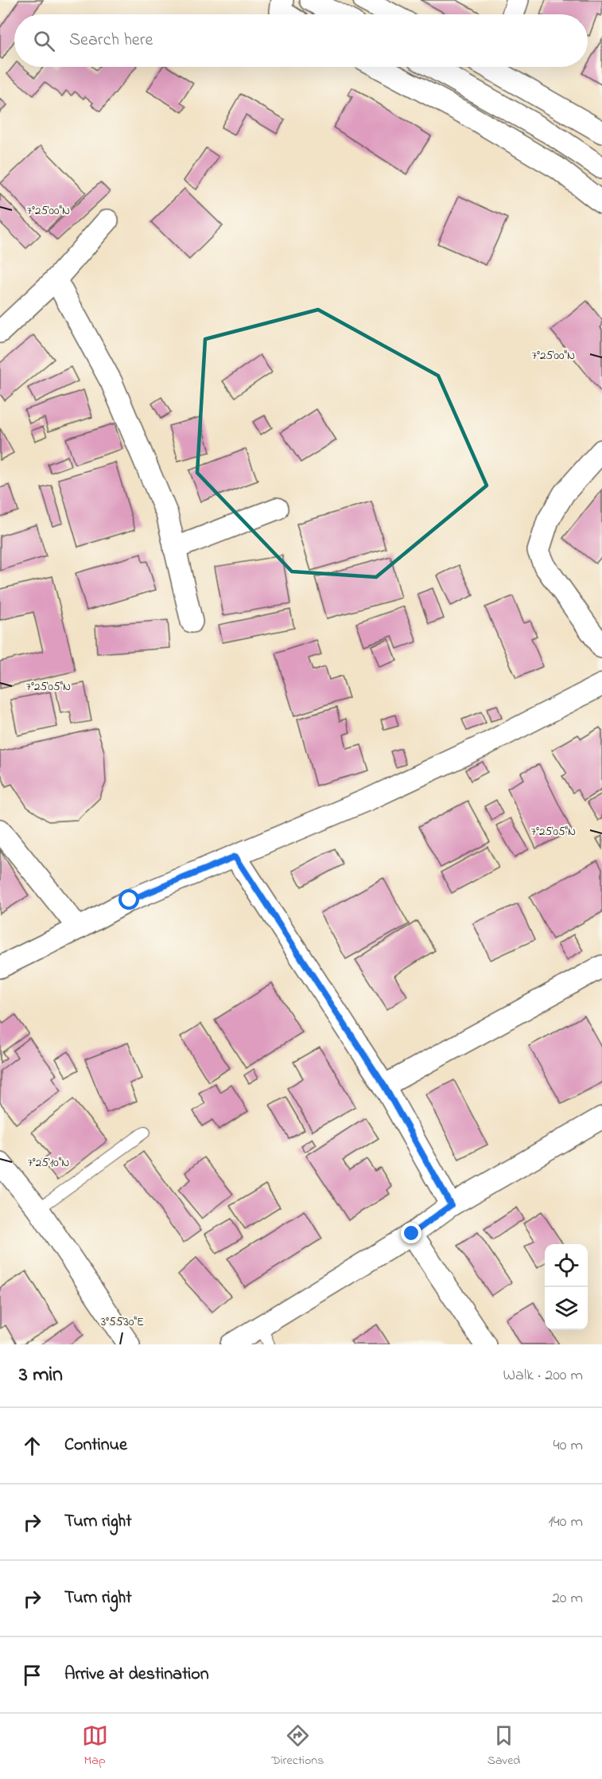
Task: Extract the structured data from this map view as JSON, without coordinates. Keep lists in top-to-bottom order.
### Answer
{
  "page": {
    "search": "Search here",
    "heading": ["3 min", "Walk · 200 m"],
    "list": [
      ["Continue", "40 m"],
      ["Turn right", "140 m"],
      ["Turn right", "20 m"],
      "Arrive at destination"
    ],
    "nav": ["Map", "Directions", "Saved"]
  },
  "coordinates": [
    "7°25'00\"N",
    "7°25'05\"N",
    "7°25'10\"N",
    "3°55'30\"E"
  ]
}
